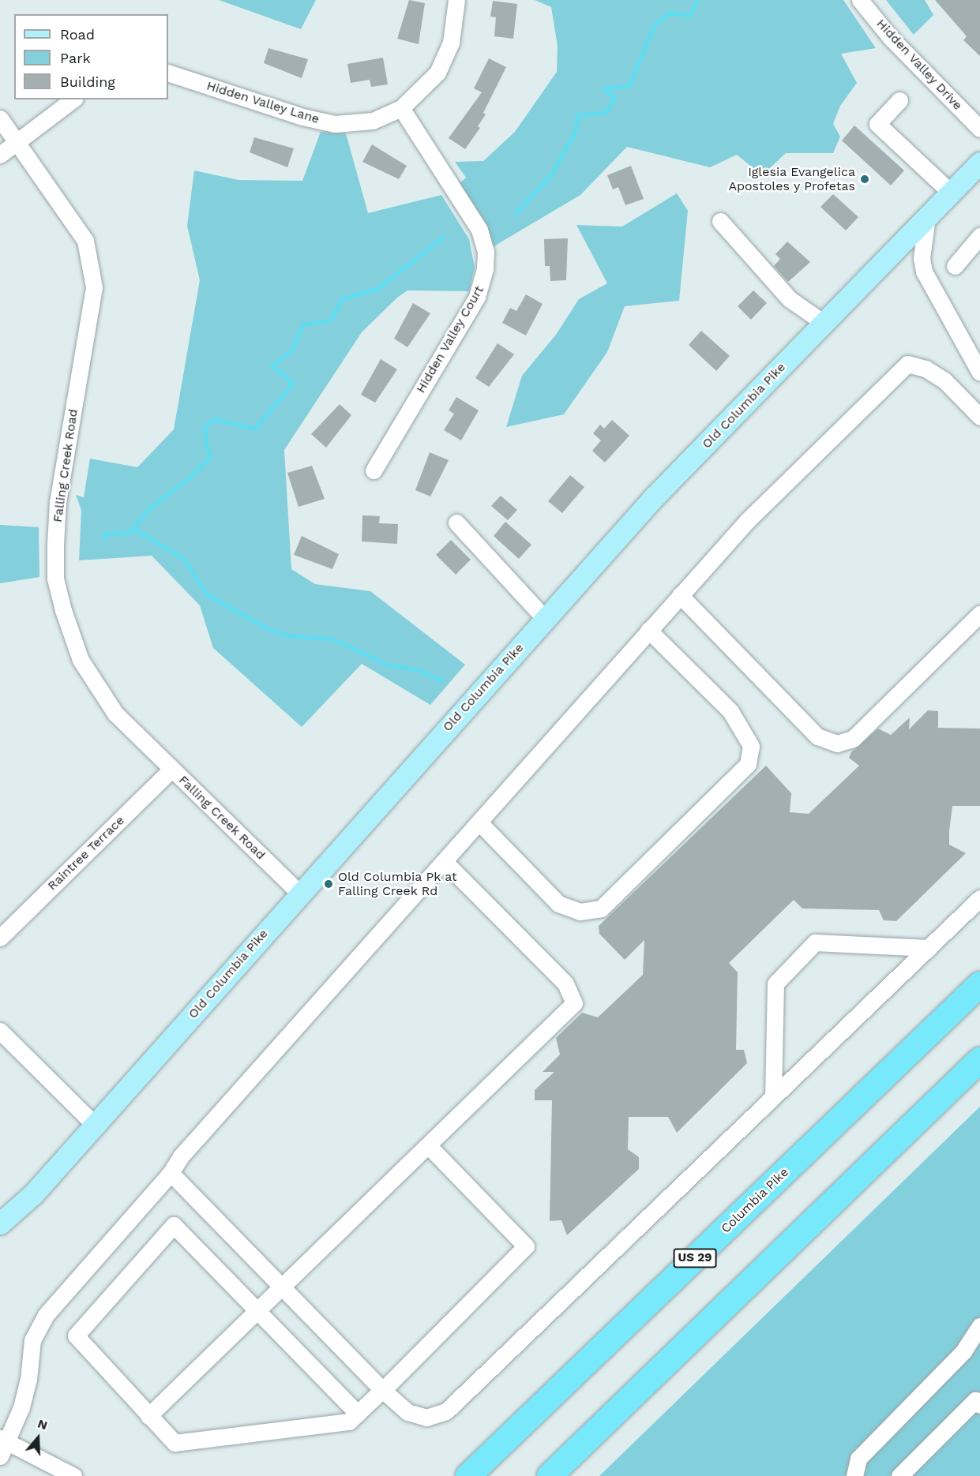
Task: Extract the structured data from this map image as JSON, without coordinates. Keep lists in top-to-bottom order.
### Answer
{
  "streets": {
    "highway": ["Columbia Pike", "US 29"],
    "main road": ["Old Columbia Pike"],
    "street": [
      "Hidden Valley Drive",
      "Hidden Valley Lane",
      "Hidden Valley Court",
      "Falling Creek Road",
      "Raintree Terrace"
    ]
  },
  "crossings": [
    ["Hidden Valley Lane", "Hidden Valley Court"],
    ["Old Columbia Pike", "Falling Creek Road"],
    ["Falling Creek Road", "Raintree Terrace"]
  ],
  "places": ["Iglesia Evangelica Apostoles y Profetas", "Old Columbia Pk at Falling Creek Rd"],
  "legend": ["Road", "Park", "Building"],
  "north": "top"
}
